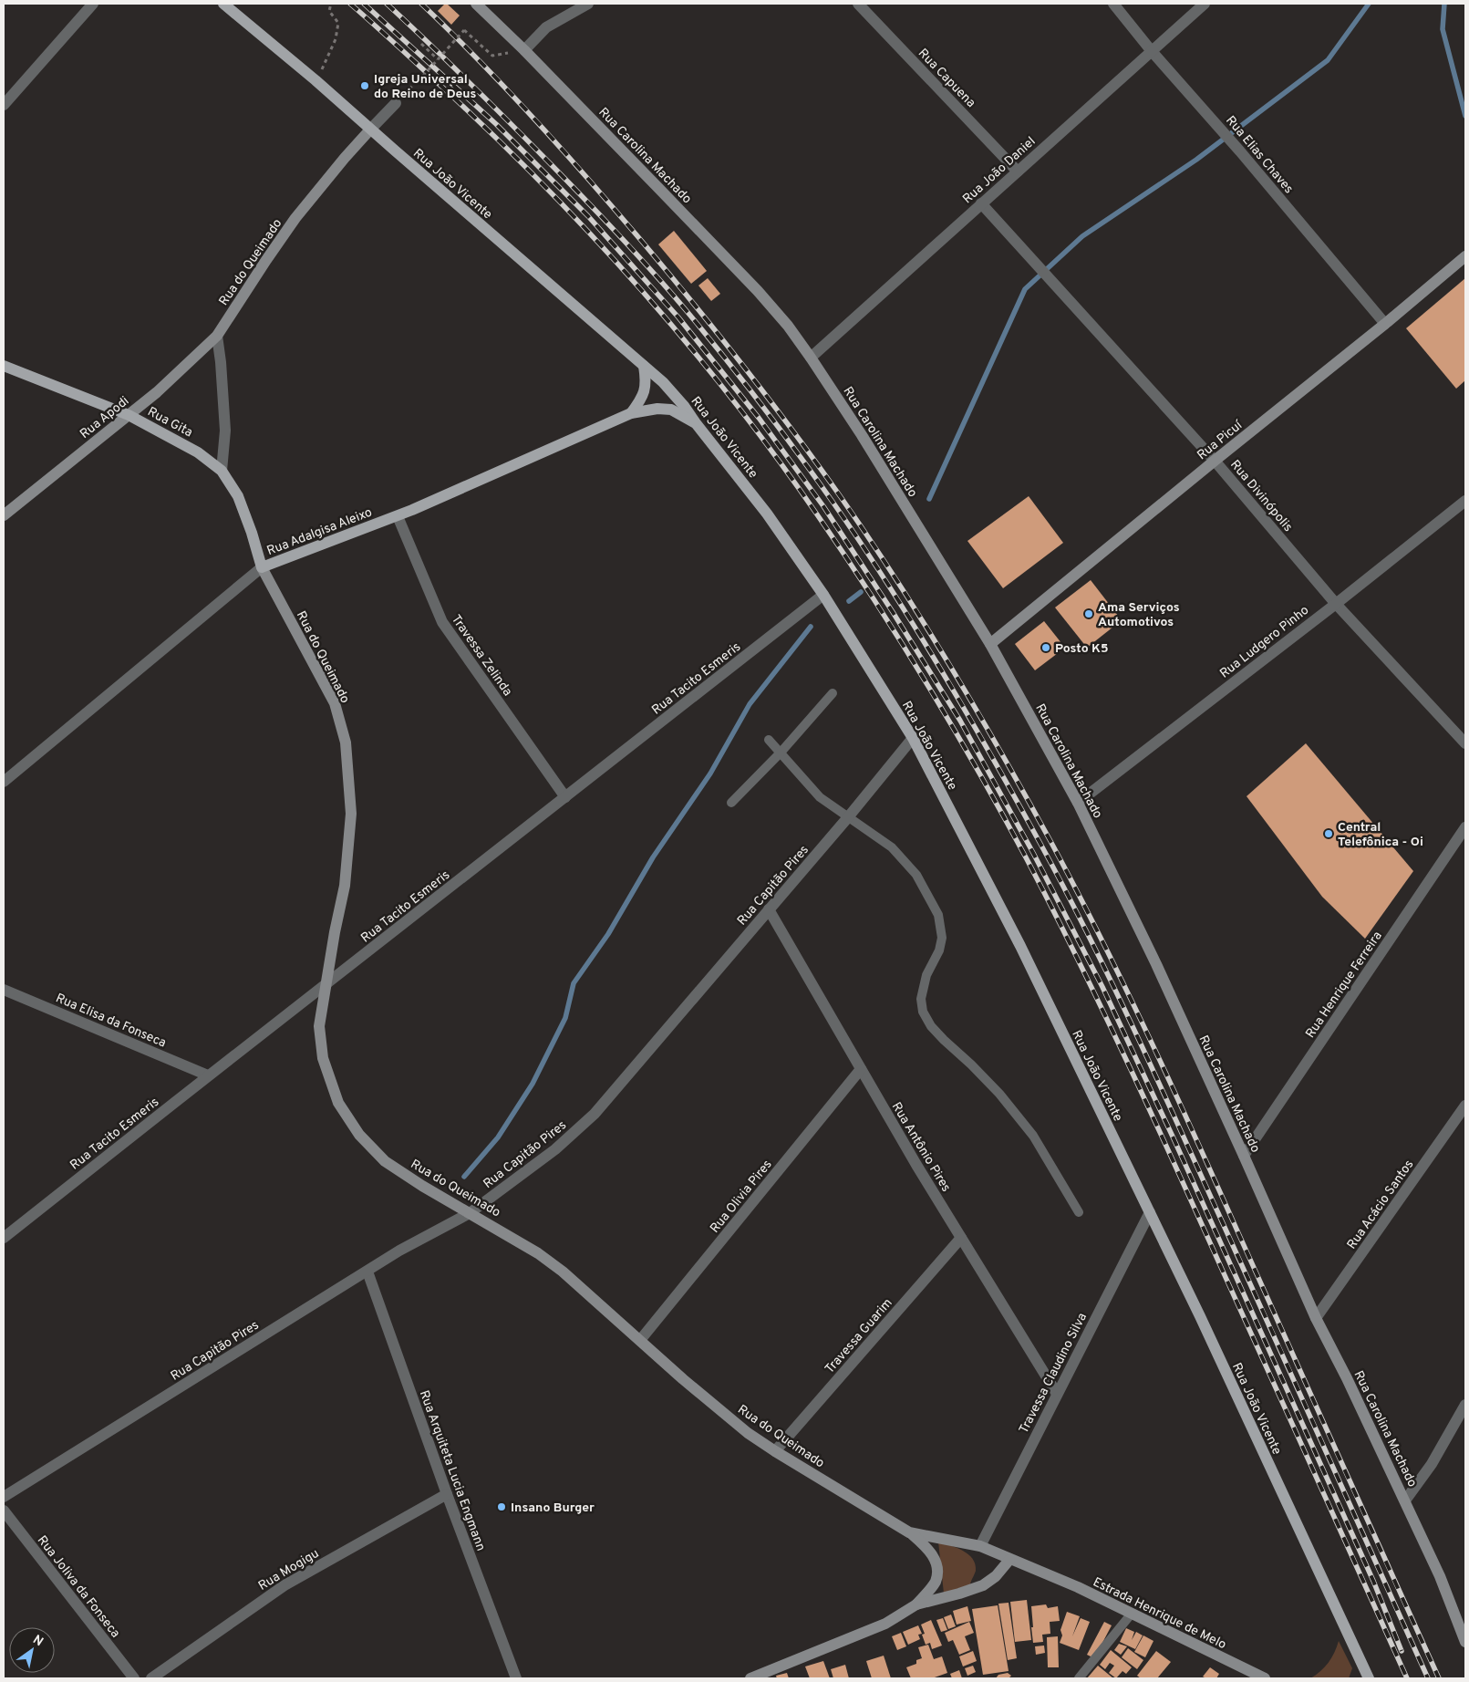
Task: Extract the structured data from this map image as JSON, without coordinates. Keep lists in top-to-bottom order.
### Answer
{
  "streets": {
    "main road": [
      "Rua Carolina Machado",
      "Rua João Vicente",
      "Rua do Queimado",
      "Rua Apodi",
      "Rua Gita",
      "Rua Picuí",
      "Rua Adalgisa Aleixo",
      "Estrada Henrique de Melo"
    ],
    "street": [
      "Rua Capuena",
      "Rua Elias Chaves",
      "Rua João Daniel",
      "Rua Divinópolis",
      "Rua Ludgero Pinho",
      "Travessa Zelinda",
      "Rua Tacito Esmeris",
      "Rua Capitão Pires",
      "Rua Henrique Ferreira",
      "Rua Elisa da Fonseca",
      "Rua Antônio Pires",
      "Rua Olivia Pires",
      "Rua Acácio Santos",
      "Travessa Guarim",
      "Travessa Claudino Silva",
      "Rua Arquiteta Lucia Engmann",
      "Rua Mogigu",
      "Rua Joliva da Fonseca"
    ]
  },
  "crossings": [
    ["Rua Capuena", "Rua João Daniel"],
    ["Rua Elias Chaves", "Rua João Daniel"],
    ["Rua Elias Chaves", "Rua Picuí"],
    ["Rua Carolina Machado", "Rua João Daniel"],
    ["Rua Carolina Machado", "Rua Picuí"],
    ["Rua Carolina Machado", "Rua Ludgero Pinho"],
    ["Rua Carolina Machado", "Rua Henrique Ferreira"],
    ["Rua Carolina Machado", "Rua Acácio Santos"],
    ["Rua João Daniel", "Rua Divinópolis"],
    ["Rua João Vicente", "Rua do Queimado"],
    ["Rua João Vicente", "Rua Adalgisa Aleixo"],
    ["Rua João Vicente", "Rua Tacito Esmeris"],
    ["Rua João Vicente", "Rua Capitão Pires"],
    ["Rua João Vicente", "Travessa Claudino Silva"],
    ["Rua do Queimado", "Rua Apodi"],
    ["Rua do Queimado", "Rua Gita"],
    ["Rua do Queimado", "Rua Adalgisa Aleixo"],
    ["Rua do Queimado", "Rua Tacito Esmeris"],
    ["Rua do Queimado", "Rua Capitão Pires"],
    ["Rua do Queimado", "Rua Olivia Pires"],
    ["Rua do Queimado", "Travessa Guarim"],
    ["Rua do Queimado", "Travessa Claudino Silva"],
    ["Rua do Queimado", "Estrada Henrique de Melo"],
    ["Rua Apodi", "Rua Gita"],
    ["Rua Gita", "Rua Adalgisa Aleixo"],
    ["Rua Picuí", "Rua Divinópolis"],
    ["Rua Divinópolis", "Rua Ludgero Pinho"],
    ["Rua Adalgisa Aleixo", "Travessa Zelinda"],
    ["Travessa Zelinda", "Rua Tacito Esmeris"],
    ["Rua Tacito Esmeris", "Rua Elisa da Fonseca"],
    ["Rua Capitão Pires", "Rua Antônio Pires"],
    ["Rua Capitão Pires", "Rua Arquiteta Lucia Engmann"],
    ["Rua Antônio Pires", "Rua Olivia Pires"],
    ["Rua Antônio Pires", "Travessa Guarim"],
    ["Rua Antônio Pires", "Travessa Claudino Silva"],
    ["Rua Arquiteta Lucia Engmann", "Rua Mogigu"]
  ],
  "places": [
    "Igreja Universal do Reino de Deus",
    "Ama Serviços Automotivos",
    "Posto K5",
    "Central Telefônica - Oi",
    "Insano Burger"
  ],
  "north": "top right"
}
